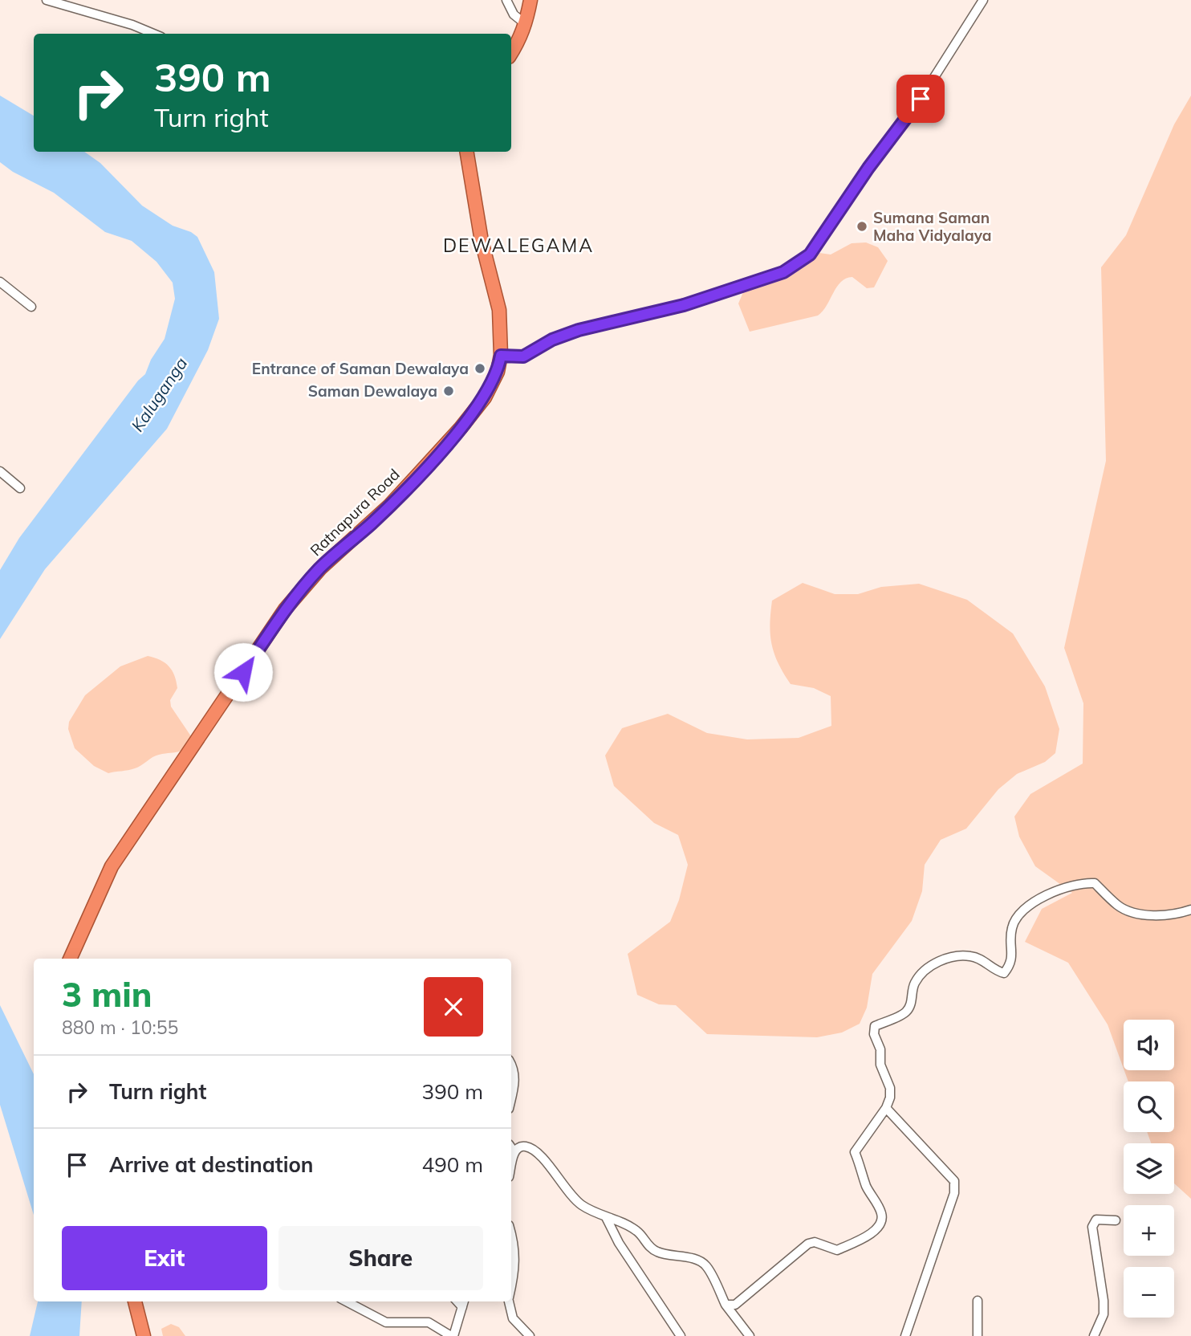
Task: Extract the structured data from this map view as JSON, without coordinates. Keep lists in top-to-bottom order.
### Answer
{
  "streets": {
    "highway": ["Ratnapura Road"]
  },
  "districts": ["DEWALEGAMA"],
  "water": ["Kaluganga"],
  "places": ["Sumana Saman Maha Vidyalaya", "Entrance of Saman Dewalaya", "Saman Dewalaya"],
  "page": {
    "turn": ["390 m", "Turn right"],
    "heading": ["3 min", "880 m · 10:55"],
    "map_buttons": ["+", "−"],
    "list": [
      {
        "name": "Turn right",
        "value": "390 m"
      },
      {
        "name": "Arrive at destination",
        "value": "490 m"
      }
    ],
    "buttons": ["Exit", "Share"]
  }
}
